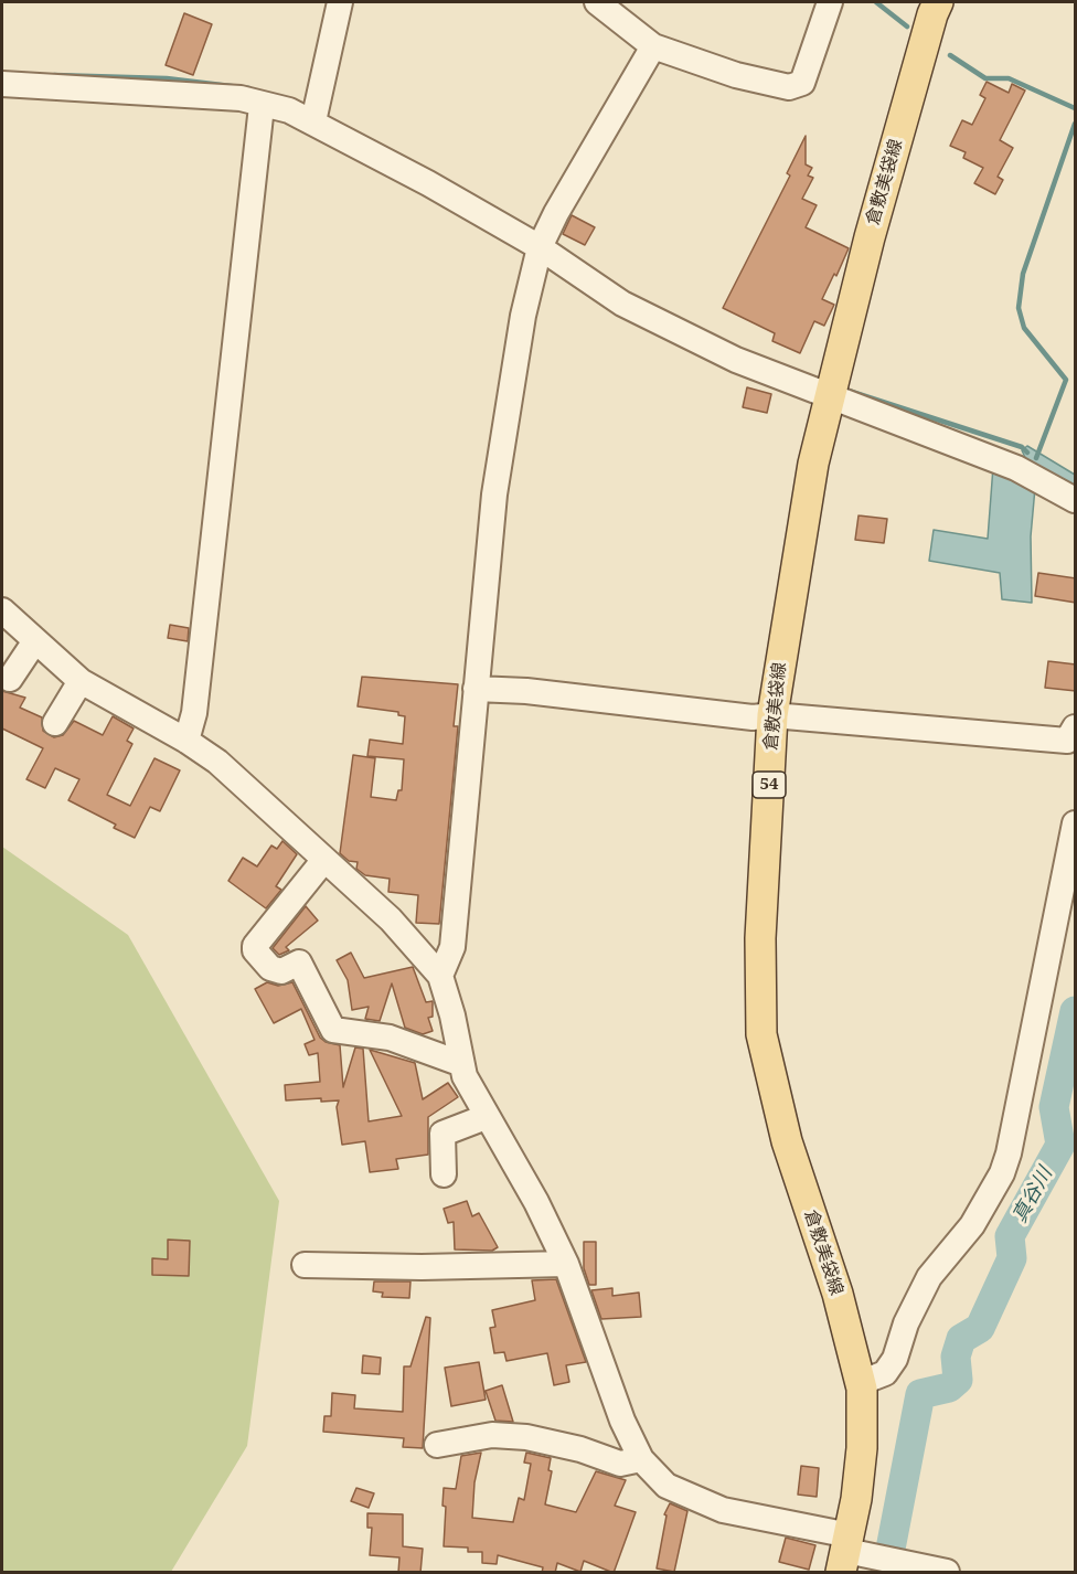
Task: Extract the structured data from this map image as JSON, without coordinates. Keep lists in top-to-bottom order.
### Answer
{
  "streets": {
    "main road": ["倉敷美袋線", "54"]
  },
  "water": ["真谷川"]
}
